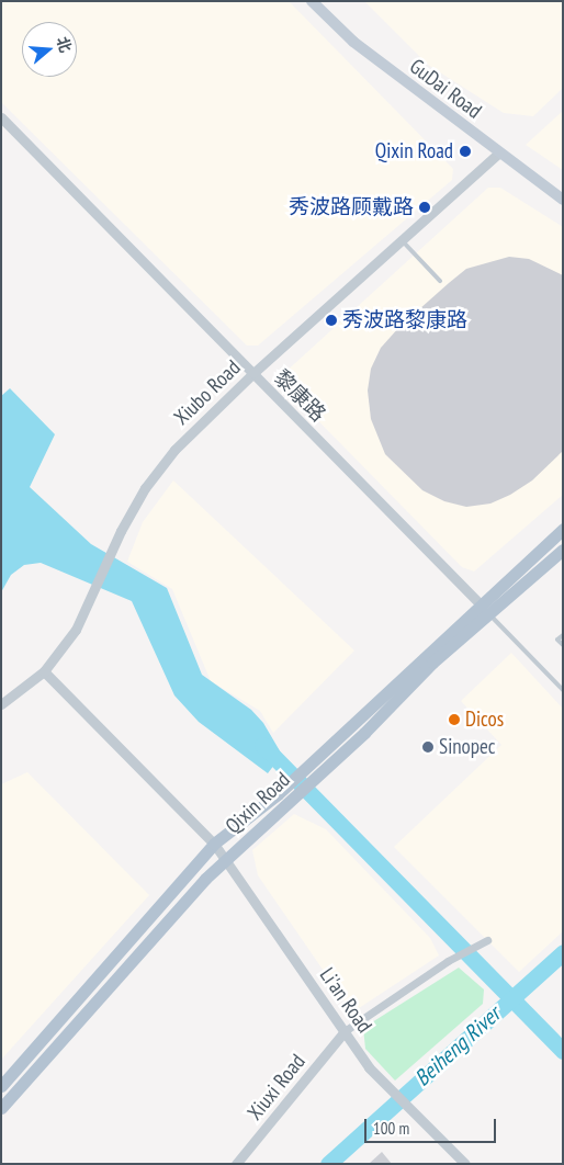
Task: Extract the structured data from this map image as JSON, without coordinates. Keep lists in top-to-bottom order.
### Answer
{
  "streets": {
    "main road": ["GuDai Road", "Qixin Road"],
    "street": [
      "Xiubo Road",
      "黎康路",
      "Li'an Road",
      "Xiuxi Road"
    ]
  },
  "crossings": [
    ["GuDai Road", "Xiubo Road"],
    ["Xiubo Road", "黎康路"],
    ["Xiubo Road", "Li'an Road"],
    ["黎康路", "Qixin Road"],
    ["Qixin Road", "Li'an Road"],
    ["Li'an Road", "Xiuxi Road"]
  ],
  "water": ["Beiheng River"],
  "places": [
    "Qixin Road",
    "秀波路顾戴路",
    "秀波路黎康路",
    "Dicos",
    "Sinopec"
  ],
  "scale_bar": "100 m",
  "north": "right"
}
